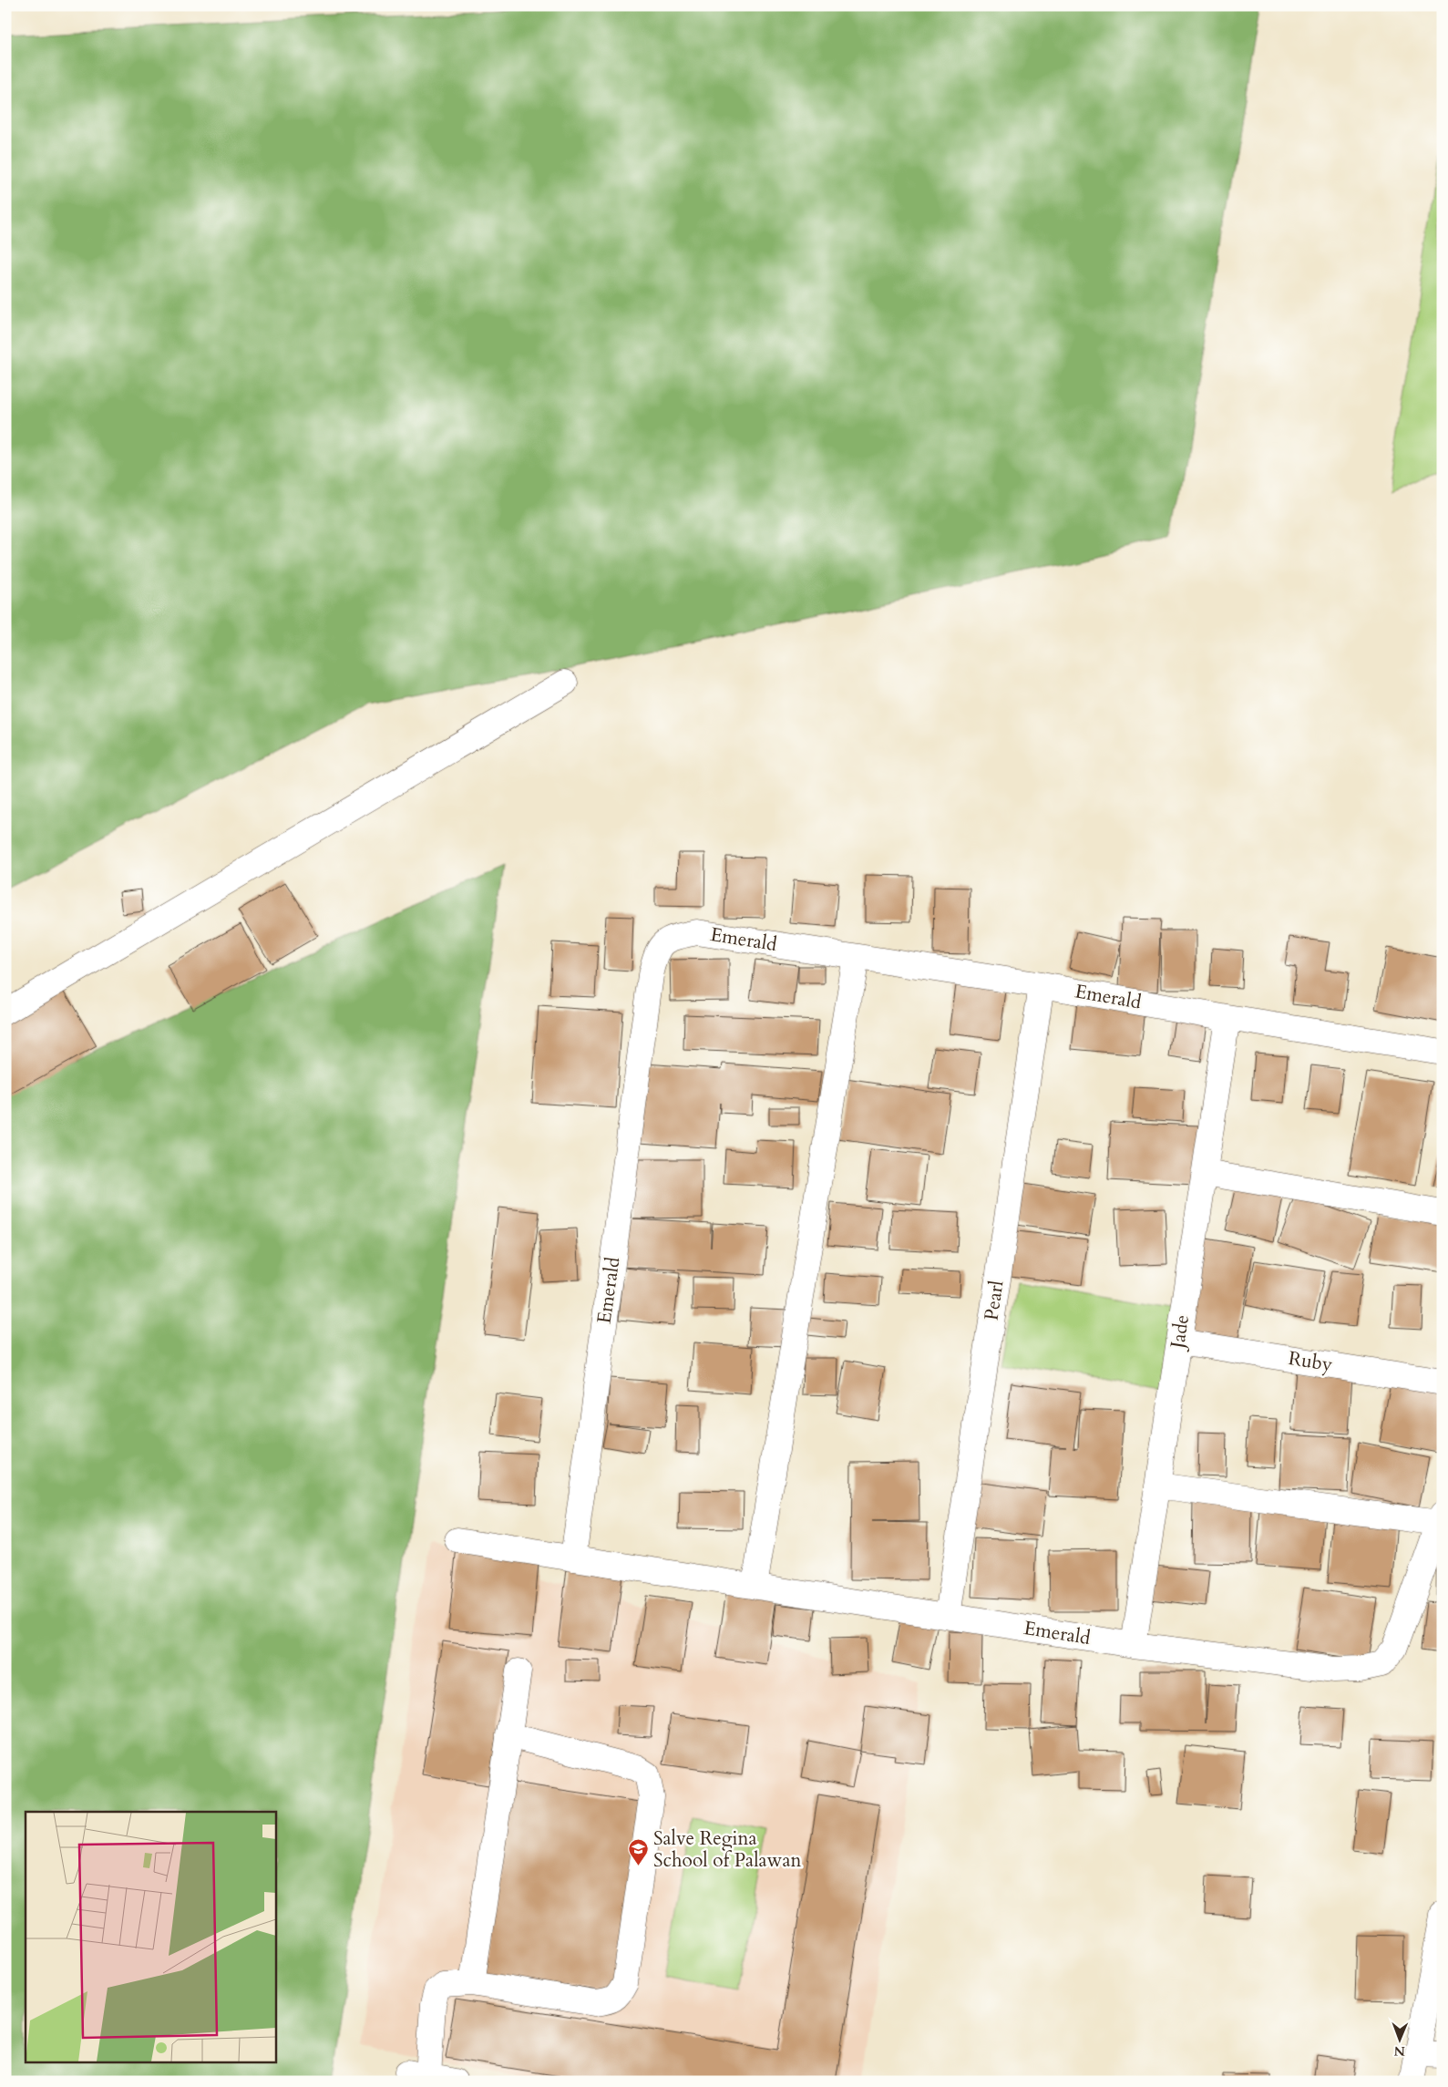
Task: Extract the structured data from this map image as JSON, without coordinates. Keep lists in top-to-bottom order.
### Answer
{
  "streets": {
    "street": [
      "Emerald",
      "Pearl",
      "Jade",
      "Ruby"
    ]
  },
  "crossings": [
    ["Emerald", "Pearl"],
    ["Emerald", "Jade"],
    ["Jade", "Ruby"]
  ],
  "places": {
    "school or university": ["Salve Regina School of Palawan"]
  },
  "north": "bottom"
}
